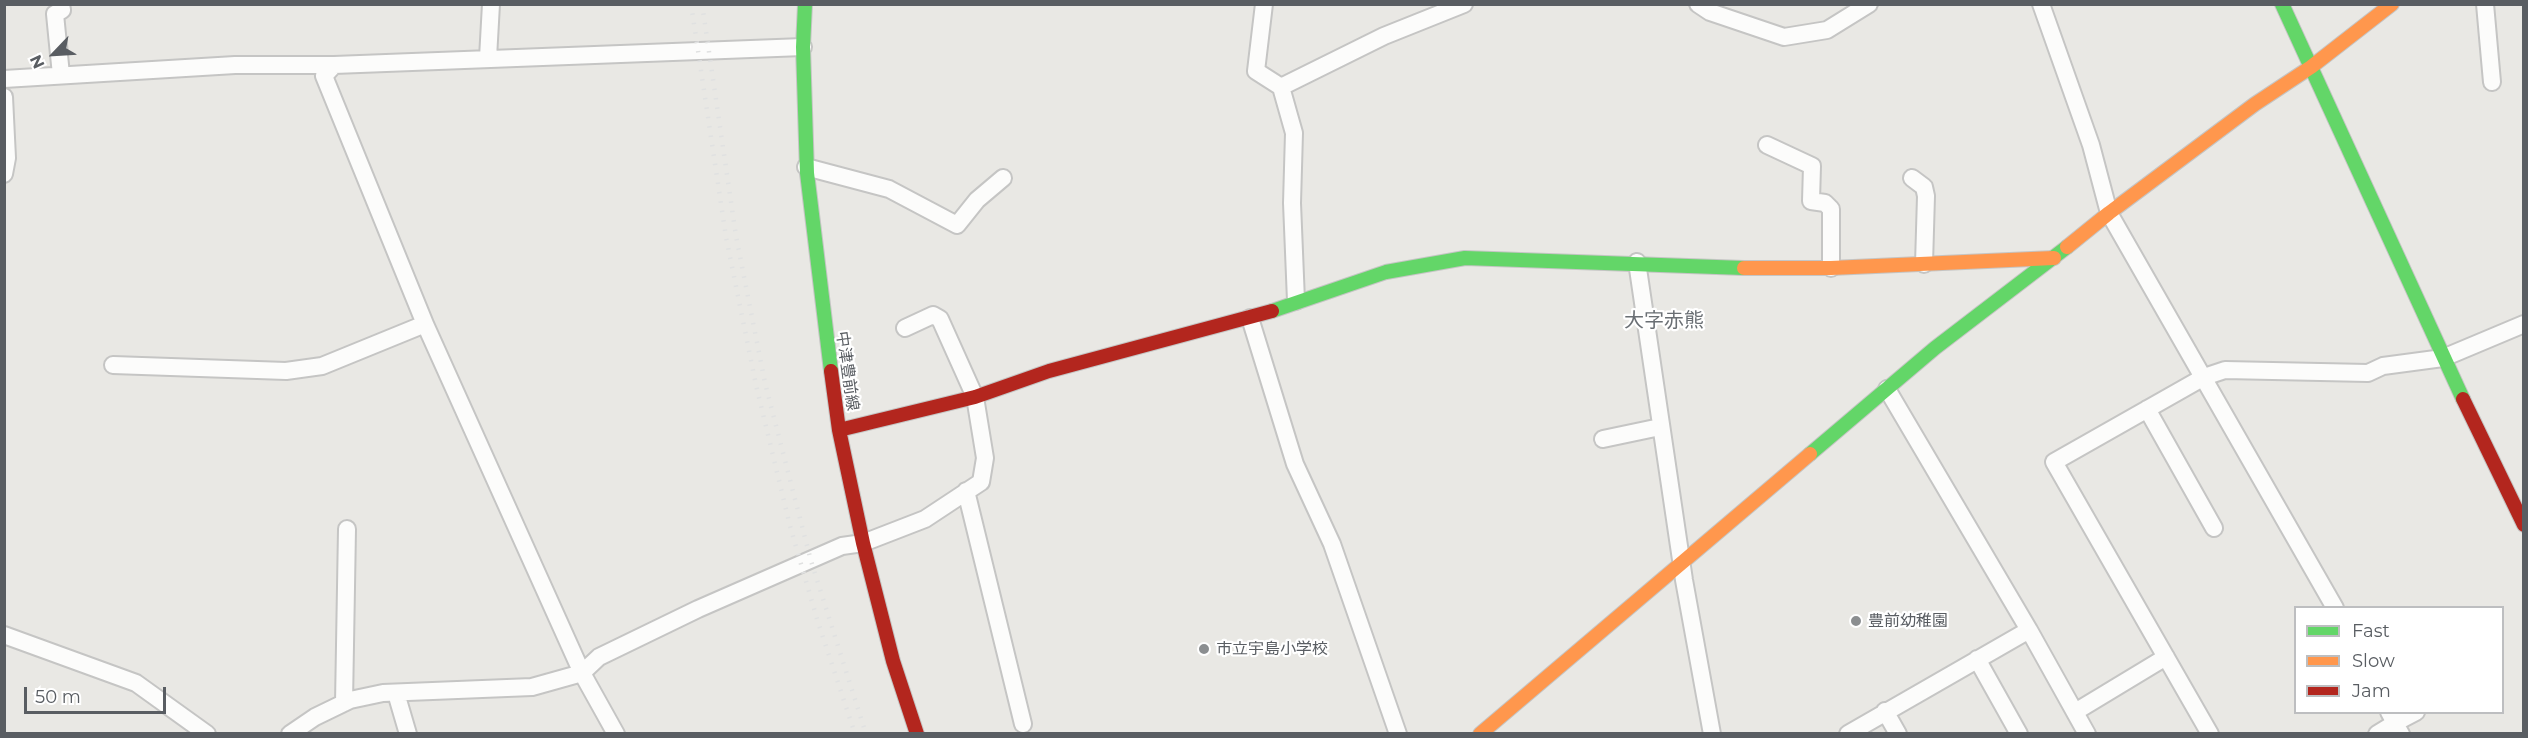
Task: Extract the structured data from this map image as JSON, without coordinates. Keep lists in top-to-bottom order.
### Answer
{
  "streets": {
    "street": ["中津豊前線"]
  },
  "districts": ["大字赤熊"],
  "places": ["豊前幼稚園", "市立宇島小学校"],
  "legend": ["Fast", "Slow", "Jam"],
  "scale_bar": "50 m",
  "north": "bottom left"
}
